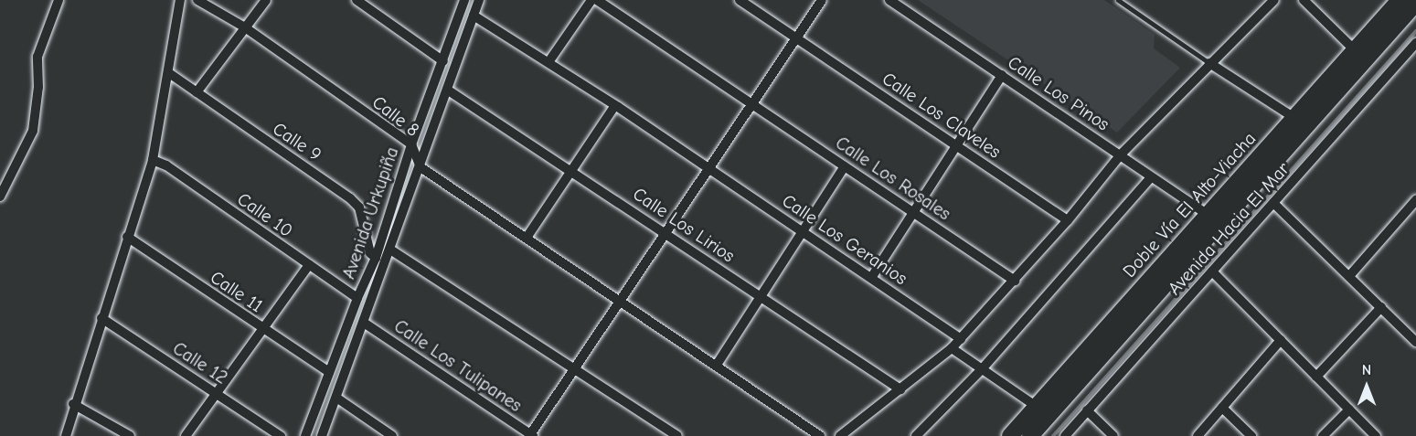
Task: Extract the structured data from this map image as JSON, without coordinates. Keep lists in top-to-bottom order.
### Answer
{
  "streets": {
    "highway": ["Doble Vía El Alto-Viacha"],
    "street": [
      "Calle Los Pinos",
      "Calle Los Claveles",
      "Calle 8",
      "Calle 9",
      "Calle Los Rosales",
      "Avenida Urkupiña",
      "Calle 10",
      "Calle Los Lirios",
      "Avenida Hacia El Mar",
      "Calle Los Geranios",
      "Calle 11",
      "Calle 12",
      "Calle Los Tulipanes"
    ]
  },
  "crossings": [
    ["Calle Los Pinos", "Doble Vía El Alto-Viacha"],
    ["Calle 8", "Avenida Urkupiña"],
    ["Calle 9", "Avenida Urkupiña"],
    ["Avenida Urkupiña", "Calle 10"],
    ["Avenida Urkupiña", "Calle 11"]
  ],
  "north": "top"
}
